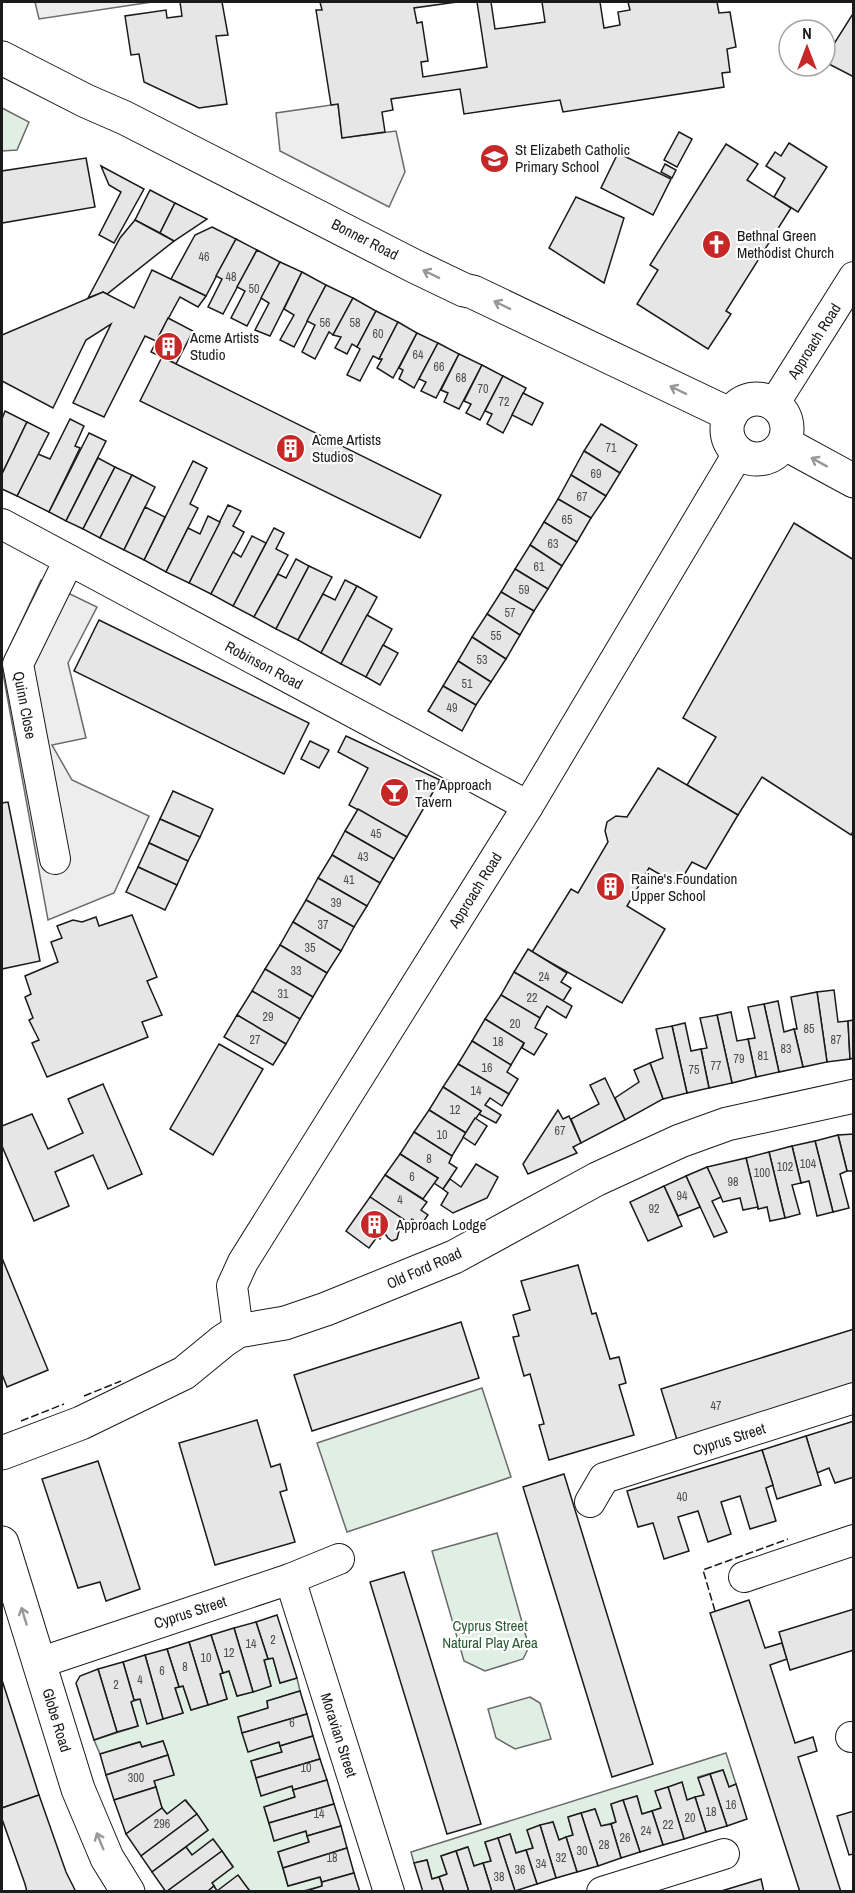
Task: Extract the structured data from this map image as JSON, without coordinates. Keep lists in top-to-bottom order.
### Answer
{
  "streets": {
    "street": [
      "Bonner Road",
      "Approach Road",
      "Robinson Road",
      "Quinn Close",
      "Old Ford Road",
      "Cyprus Street",
      "Globe Road",
      "Moravian Street"
    ]
  },
  "crossings": [
    ["Bonner Road", "Approach Road"],
    ["Approach Road", "Robinson Road"],
    ["Approach Road", "Old Ford Road"],
    ["Robinson Road", "Quinn Close"],
    ["Cyprus Street", "Globe Road"],
    ["Cyprus Street", "Moravian Street"]
  ],
  "one_way": ["Bonner Road", "Globe Road"],
  "parks": ["Cyprus Street Natural Play Area"],
  "places": {
    "school or university": ["St Elizabeth Catholic Primary School"],
    "church": ["Bethnal Green Methodist Church"],
    "building": [
      "Acme Artists Studio",
      "Acme Artists Studios",
      "Raine's Foundation Upper School",
      "Approach Lodge"
    ],
    "bar": ["The Approach Tavern"]
  },
  "house_numbers": [
    "46",
    "48",
    "50",
    "56",
    "58",
    "60",
    "64",
    "66",
    "68",
    "70",
    "72",
    "71",
    "69",
    "67",
    "65",
    "63",
    "61",
    "59",
    "57",
    "55",
    "53",
    "51",
    "49",
    "45",
    "43",
    "41",
    "39",
    "37",
    "35",
    "33",
    "24",
    "31",
    "22",
    "29",
    "20",
    "85",
    "27",
    "87",
    "18",
    "83",
    "81",
    "79",
    "77",
    "16",
    "75",
    "14",
    "12",
    "67",
    "10",
    "8",
    "104",
    "102",
    "100",
    "6",
    "98",
    "94",
    "4",
    "92",
    "47",
    "40",
    "2",
    "14",
    "12",
    "10",
    "8",
    "6",
    "4",
    "2",
    "6",
    "10",
    "300",
    "16",
    "18",
    "14",
    "20",
    "296",
    "22",
    "24",
    "26",
    "28",
    "30",
    "18",
    "32",
    "34",
    "36",
    "38"
  ],
  "north": "top"
}
